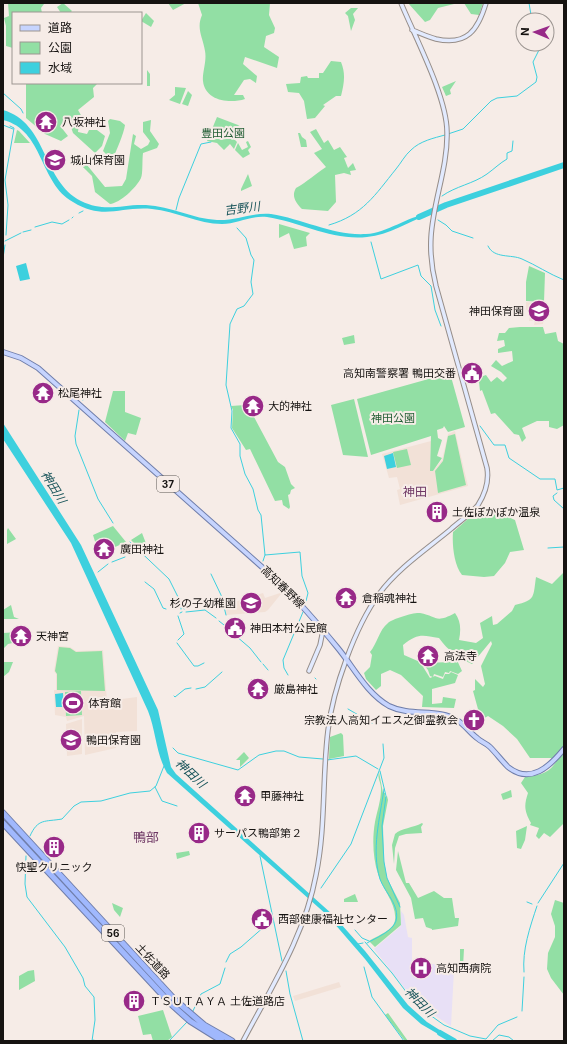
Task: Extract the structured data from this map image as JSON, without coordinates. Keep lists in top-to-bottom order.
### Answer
{
  "streets": {
    "highway": ["56", "土佐道路"],
    "main road": ["37", "高知春野線"]
  },
  "districts": ["神田", "鴨部"],
  "water": ["吉野川", "神田川"],
  "parks": ["豊田公園", "神田公園"],
  "places": {
    "temple": [
      "八坂神社",
      "松尾神社",
      "大的神社",
      "廣田神社",
      "倉稲魂神社",
      "天神宮",
      "高法寺",
      "厳島神社",
      "甲藤神社"
    ],
    "school or university": [
      "城山保育園",
      "神田保育園",
      "杉の子幼稚園",
      "鴨田保育園"
    ],
    "public building": ["高知南警察署 鴨田交番", "神田本村公民館", "西部健康福祉センター"],
    "building": [
      "土佐ぽかぽか温泉",
      "サーパス鴨部第２",
      "快聖クリニック",
      "ＴＳＵＴＡＹＡ 土佐道路店"
    ],
    "sports": ["体育館"],
    "church": ["宗教法人高知イエス之御霊教会"],
    "hospital": ["高知西病院"]
  },
  "legend": ["道路", "公園", "水域"],
  "north": "left"
}
